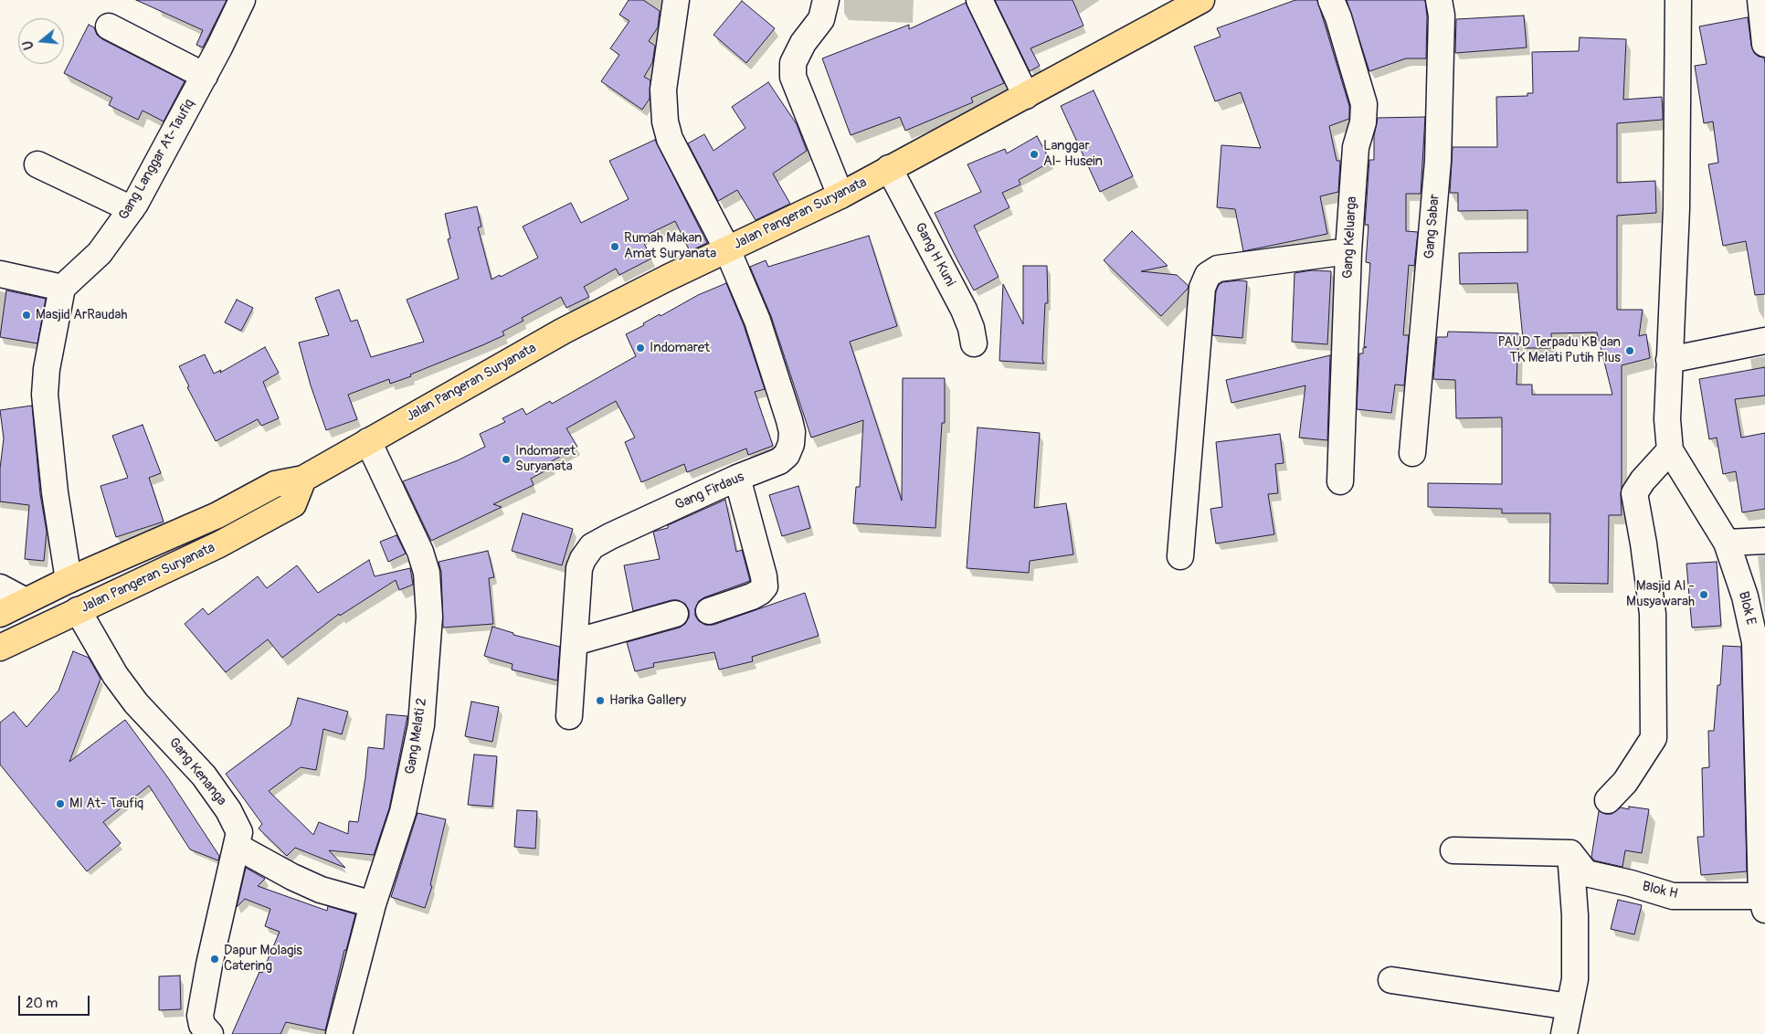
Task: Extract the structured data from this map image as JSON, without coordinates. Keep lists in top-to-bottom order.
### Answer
{
  "streets": {
    "main road": ["Jalan Pangeran Suryanata"],
    "street": [
      "Gang Langgar At-Taufiq",
      "Gang Sabar",
      "Gang Keluarga",
      "Gang H Kuni",
      "Gang Firdaus",
      "Blok E",
      "Gang Melati 2",
      "Gang Kenanga",
      "Blok H"
    ]
  },
  "crossings": [
    ["Jalan Pangeran Suryanata", "Gang H Kuni"],
    ["Jalan Pangeran Suryanata", "Gang Firdaus"],
    ["Jalan Pangeran Suryanata", "Gang Melati 2"],
    ["Jalan Pangeran Suryanata", "Gang Kenanga"],
    ["Blok E", "Blok H"]
  ],
  "places": [
    "Langgar Al- Husein",
    "Rumah Makan Amat Suryanata",
    "Masjid ArRaudah",
    "Indomaret",
    "PAUD Terpadu KB dan TK Melati Putih Plus",
    "Indomaret Suryanata",
    "Masjid Al - Musyawarah",
    "Harika Gallery",
    "MI At- Taufiq",
    "Dapur Molagis Catering"
  ],
  "scale_bar": "20 m",
  "north": "left"
}
